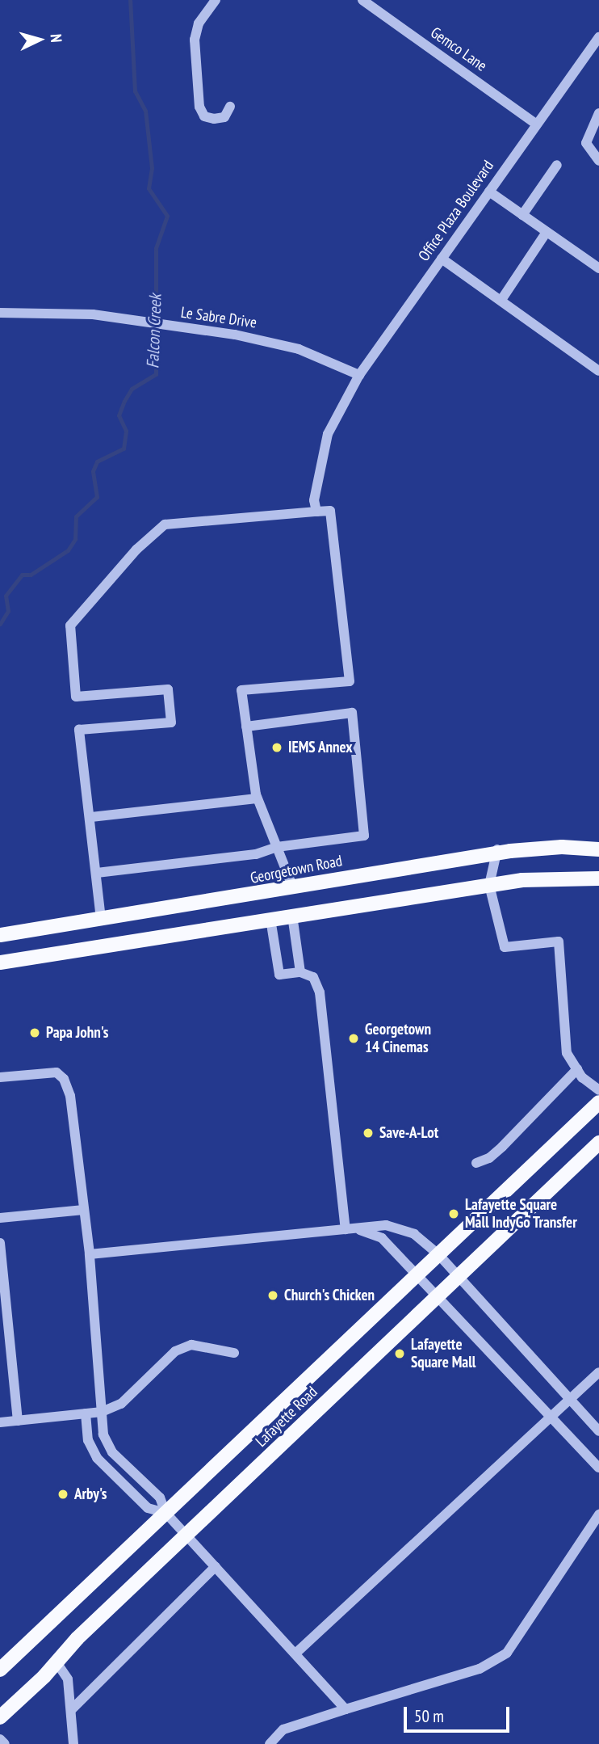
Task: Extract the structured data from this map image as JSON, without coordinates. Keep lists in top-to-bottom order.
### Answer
{
  "streets": {
    "main road": ["Georgetown Road", "Lafayette Road"],
    "street": ["Gemco Lane", "Office Plaza Boulevard", "Le Sabre Drive"]
  },
  "crossings": [
    ["Gemco Lane", "Office Plaza Boulevard"],
    ["Office Plaza Boulevard", "Le Sabre Drive"]
  ],
  "water": ["Falcon Creek"],
  "places": [
    "IEMS Annex",
    "Papa John's",
    "Georgetown 14 Cinemas",
    "Save-A-Lot",
    "Lafayette Square Mall IndyGo Transfer",
    "Church's Chicken",
    "Lafayette Square Mall",
    "Arby's"
  ],
  "scale_bar": "50 m",
  "north": "right"
}
